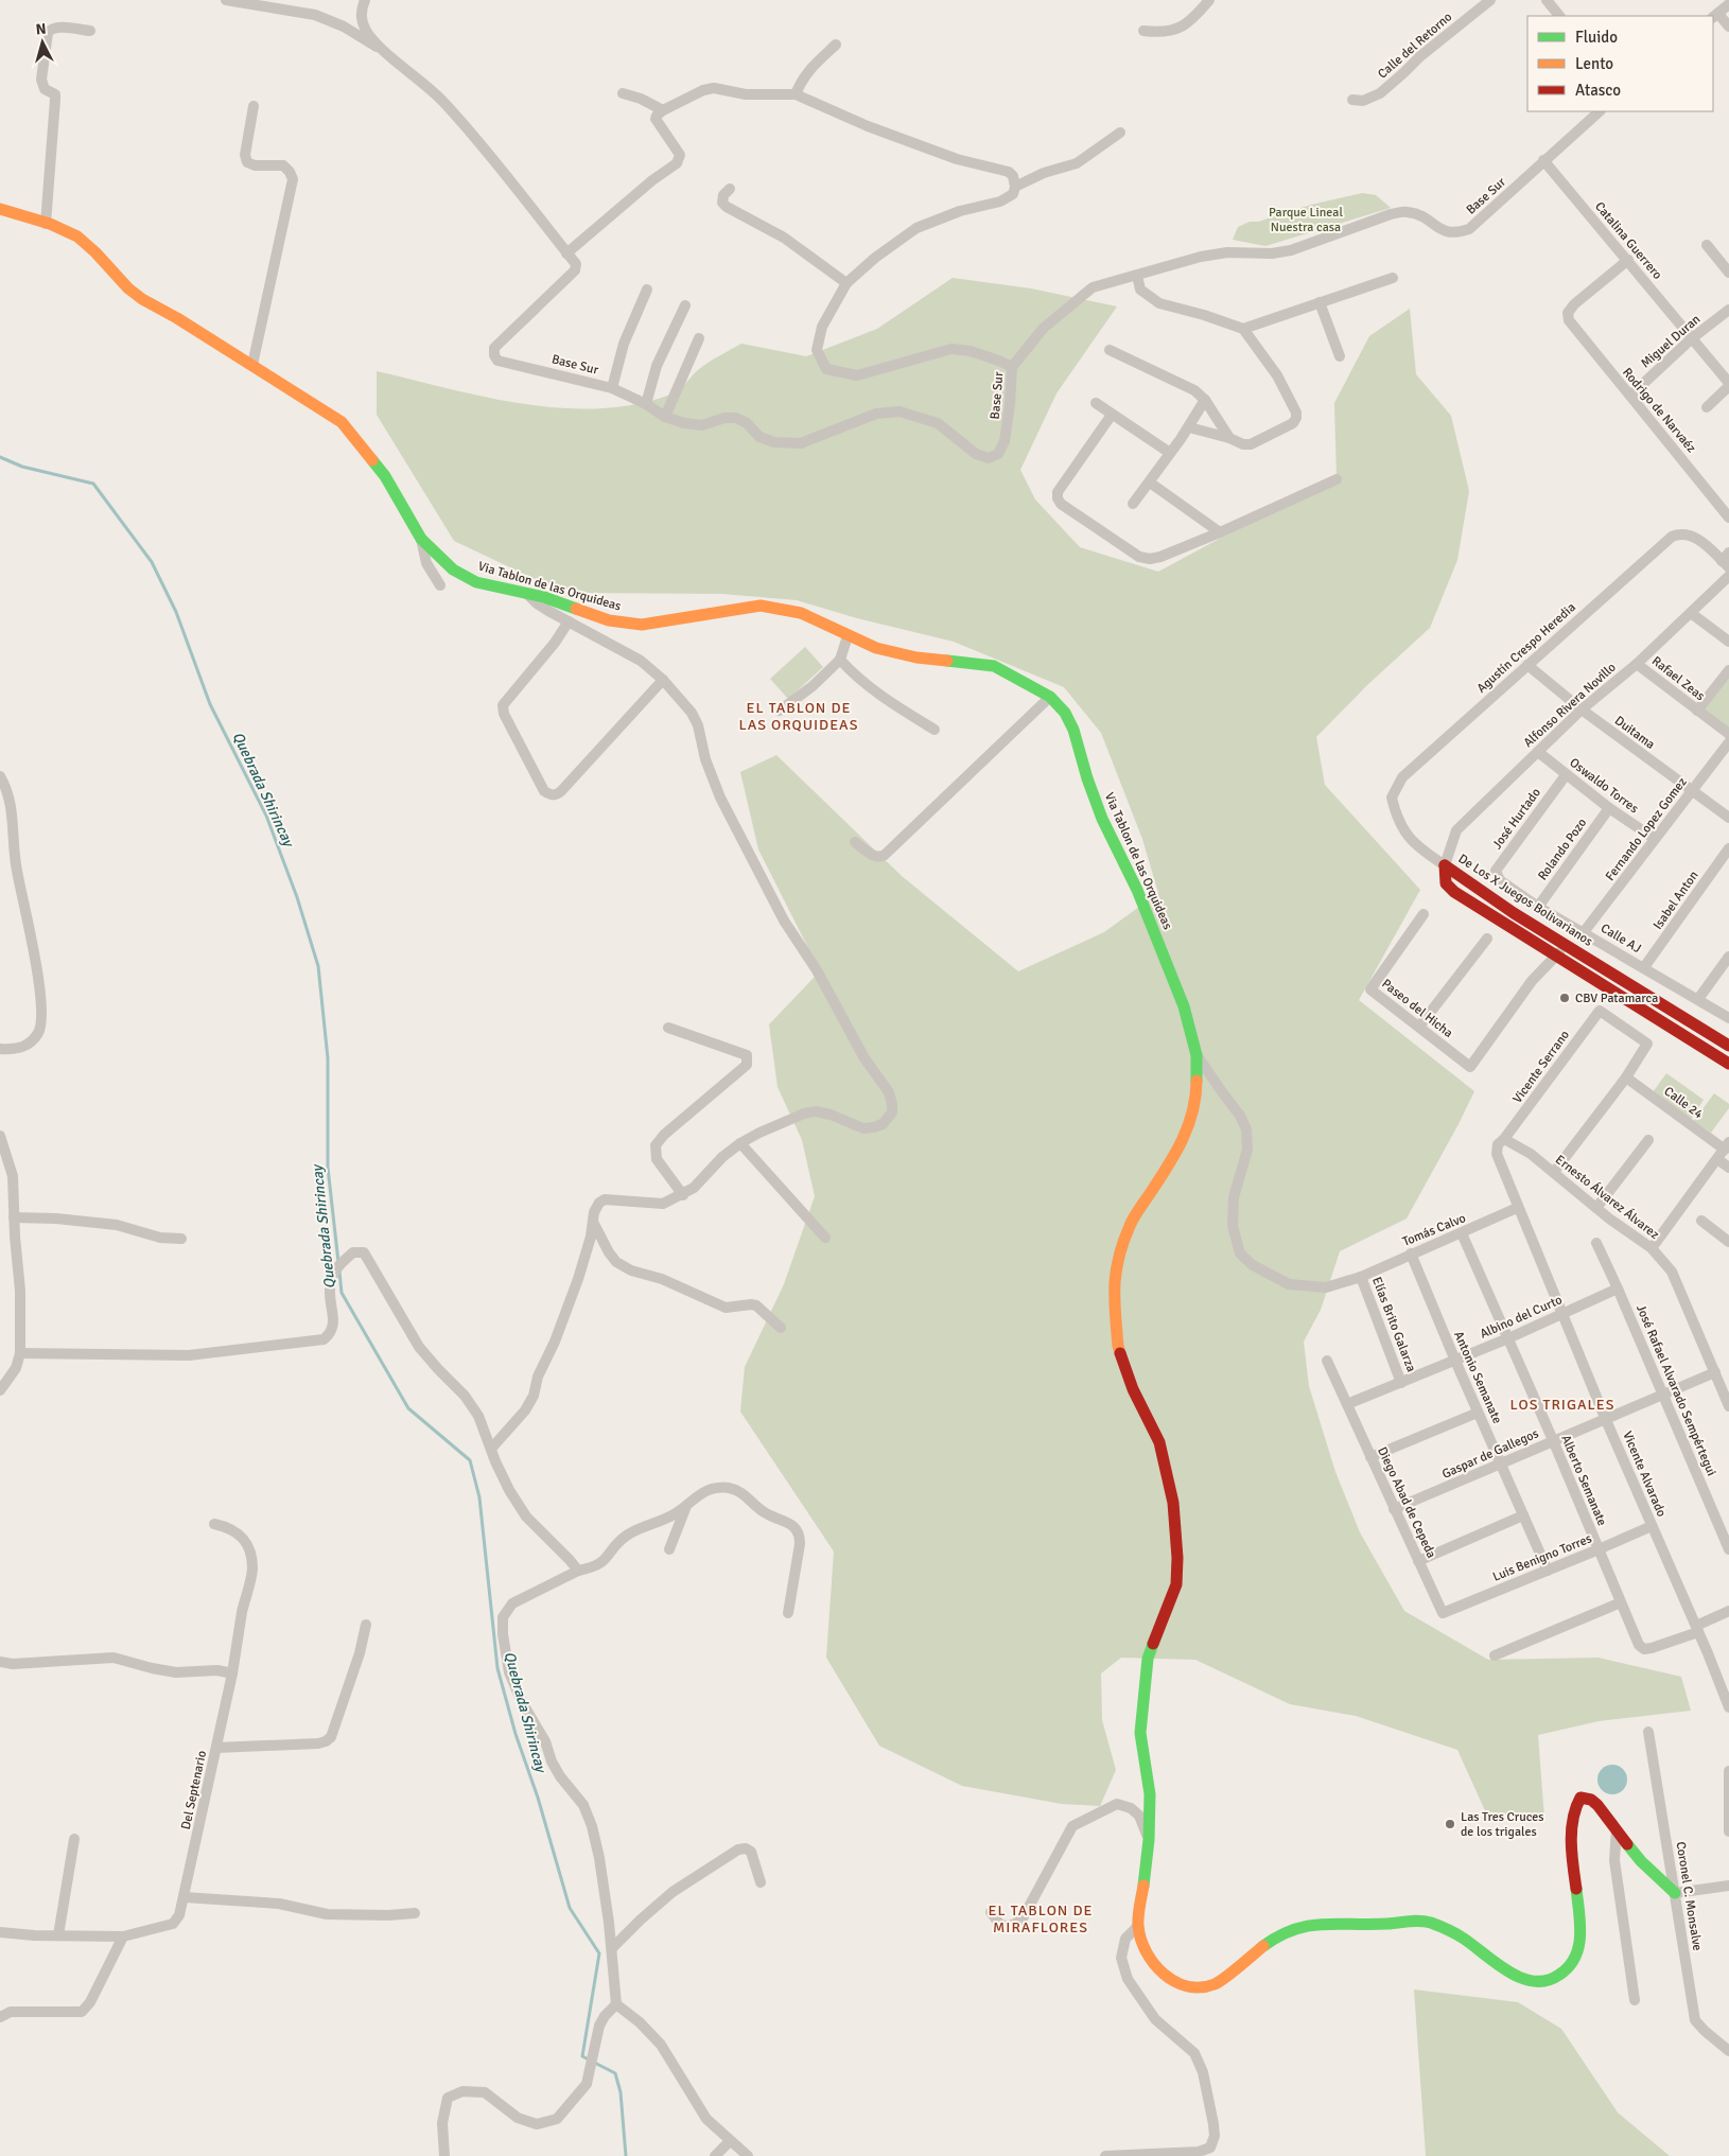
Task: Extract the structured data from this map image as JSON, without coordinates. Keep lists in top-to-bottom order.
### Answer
{
  "streets": {
    "street": [
      "Calle del Retorno",
      "Base Sur",
      "Catalina Guerrero",
      "Miguel Duran",
      "Rodrigo de Narvaéz",
      "Via Tablon de las Orquideas",
      "Agustín Crespo Heredia",
      "Rafael Zeas",
      "Alfonso Rivera Novillo",
      "Duitama",
      "Oswaldo Torres",
      "José Hurtado",
      "Fernando Lopez Gomez",
      "Rolando Pozo",
      "De Los X Juegos Bolivarianos",
      "Isabel Anton",
      "Calle AJ",
      "Paseo del Hicha",
      "Vicente Serrano",
      "Calle 24",
      "Ernesto Álvarez Álvarez",
      "Tomás Calvo",
      "Albino del Curto",
      "Elías Brito Galarza",
      "Antonio Semanate",
      "José Rafael Alvarado Sempértegui",
      "Gaspar de Gallegos",
      "Vicente Alvarado",
      "Alberto Semanate",
      "Diego Abad de Cepeda",
      "Luis Benigno Torres",
      "Del Septenario",
      "Coronel C. Monsalve"
    ]
  },
  "crossings": [
    ["Base Sur", "Catalina Guerrero"],
    ["Catalina Guerrero", "Miguel Duran"],
    ["Catalina Guerrero", "Rodrigo de Narvaéz"],
    ["Miguel Duran", "Rodrigo de Narvaéz"],
    ["Via Tablon de las Orquideas", "Tomás Calvo"],
    ["Agustín Crespo Heredia", "Alfonso Rivera Novillo"],
    ["Agustín Crespo Heredia", "Duitama"],
    ["Agustín Crespo Heredia", "De Los X Juegos Bolivarianos"],
    ["Rafael Zeas", "Alfonso Rivera Novillo"],
    ["Alfonso Rivera Novillo", "Duitama"],
    ["Alfonso Rivera Novillo", "Oswaldo Torres"],
    ["Alfonso Rivera Novillo", "De Los X Juegos Bolivarianos"],
    ["Duitama", "Fernando Lopez Gomez"],
    ["Oswaldo Torres", "José Hurtado"],
    ["Oswaldo Torres", "Fernando Lopez Gomez"],
    ["Oswaldo Torres", "Rolando Pozo"],
    ["José Hurtado", "Calle AJ"],
    ["Fernando Lopez Gomez", "Calle AJ"],
    ["Rolando Pozo", "Calle AJ"],
    ["De Los X Juegos Bolivarianos", "Paseo del Hicha"],
    ["Isabel Anton", "Calle AJ"],
    ["Vicente Serrano", "Calle 24"],
    ["Vicente Serrano", "Ernesto Álvarez Álvarez"],
    ["Vicente Serrano", "Vicente Alvarado"],
    ["Ernesto Álvarez Álvarez", "Gaspar de Gallegos"],
    ["Ernesto Álvarez Álvarez", "Vicente Alvarado"],
    ["Tomás Calvo", "Elías Brito Galarza"],
    ["Tomás Calvo", "Antonio Semanate"],
    ["Tomás Calvo", "Vicente Alvarado"],
    ["Tomás Calvo", "Alberto Semanate"],
    ["Albino del Curto", "Elías Brito Galarza"],
    ["Albino del Curto", "Antonio Semanate"],
    ["Albino del Curto", "José Rafael Alvarado Sempértegui"],
    ["Albino del Curto", "Vicente Alvarado"],
    ["Albino del Curto", "Alberto Semanate"],
    ["Albino del Curto", "Diego Abad de Cepeda"],
    ["Antonio Semanate", "Gaspar de Gallegos"],
    ["Antonio Semanate", "Luis Benigno Torres"],
    ["José Rafael Alvarado Sempértegui", "Gaspar de Gallegos"],
    ["Gaspar de Gallegos", "Vicente Alvarado"],
    ["Gaspar de Gallegos", "Alberto Semanate"],
    ["Gaspar de Gallegos", "Diego Abad de Cepeda"],
    ["Vicente Alvarado", "Alberto Semanate"],
    ["Vicente Alvarado", "Luis Benigno Torres"],
    ["Alberto Semanate", "Luis Benigno Torres"],
    ["Diego Abad de Cepeda", "Luis Benigno Torres"]
  ],
  "districts": ["EL TABLON DE LAS ORQUIDEAS", "LOS TRIGALES", "EL TABLON DE MIRAFLORES"],
  "water": ["Quebrada Shirincay"],
  "parks": ["Parque Lineal Nuestra casa"],
  "places": ["CBV Patamarca", "Las Tres Cruces de los trigales"],
  "legend": ["Fluido", "Lento", "Atasco"],
  "north": "top"
}
